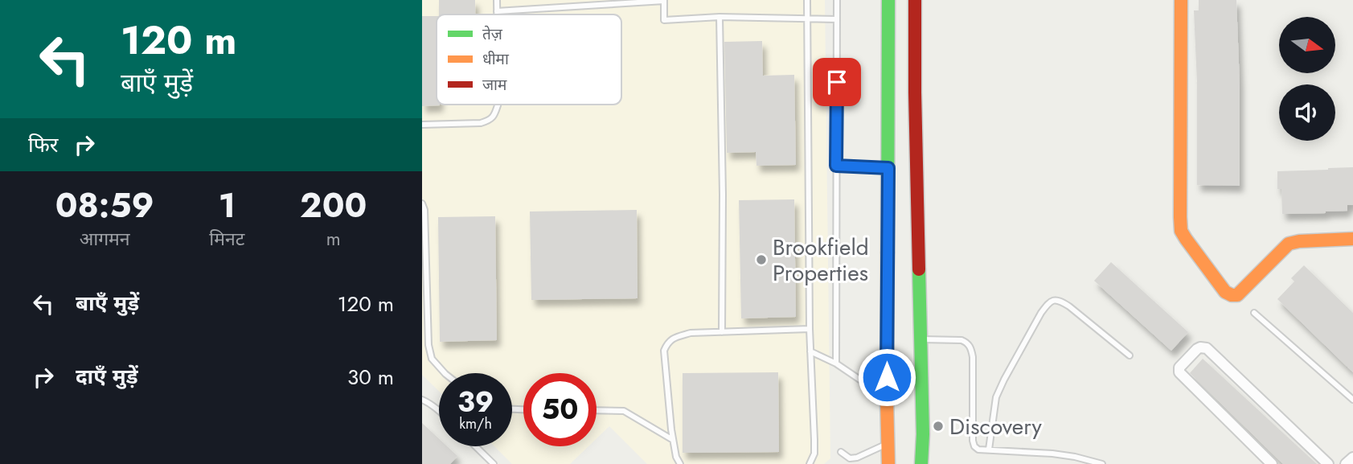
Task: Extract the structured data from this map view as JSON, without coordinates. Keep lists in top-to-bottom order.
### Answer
{
  "places": ["Brookfield Properties", "Discovery"],
  "legend": ["तेज़", "धीमा", "जाम"],
  "north": "right",
  "page": {
    "turn": ["120 m", "बाएँ मुड़ें"],
    "then": "फिर",
    "eta": [
      "08:59",
      "आगमन",
      "1",
      "मिनट",
      "200",
      "m"
    ],
    "list": [
      {
        "name": "बाएँ मुड़ें",
        "value": "120 m"
      },
      {
        "name": "दाएँ मुड़ें",
        "value": "30 m"
      }
    ],
    "speed": "39 km/h",
    "limit": "50"
  }
}
